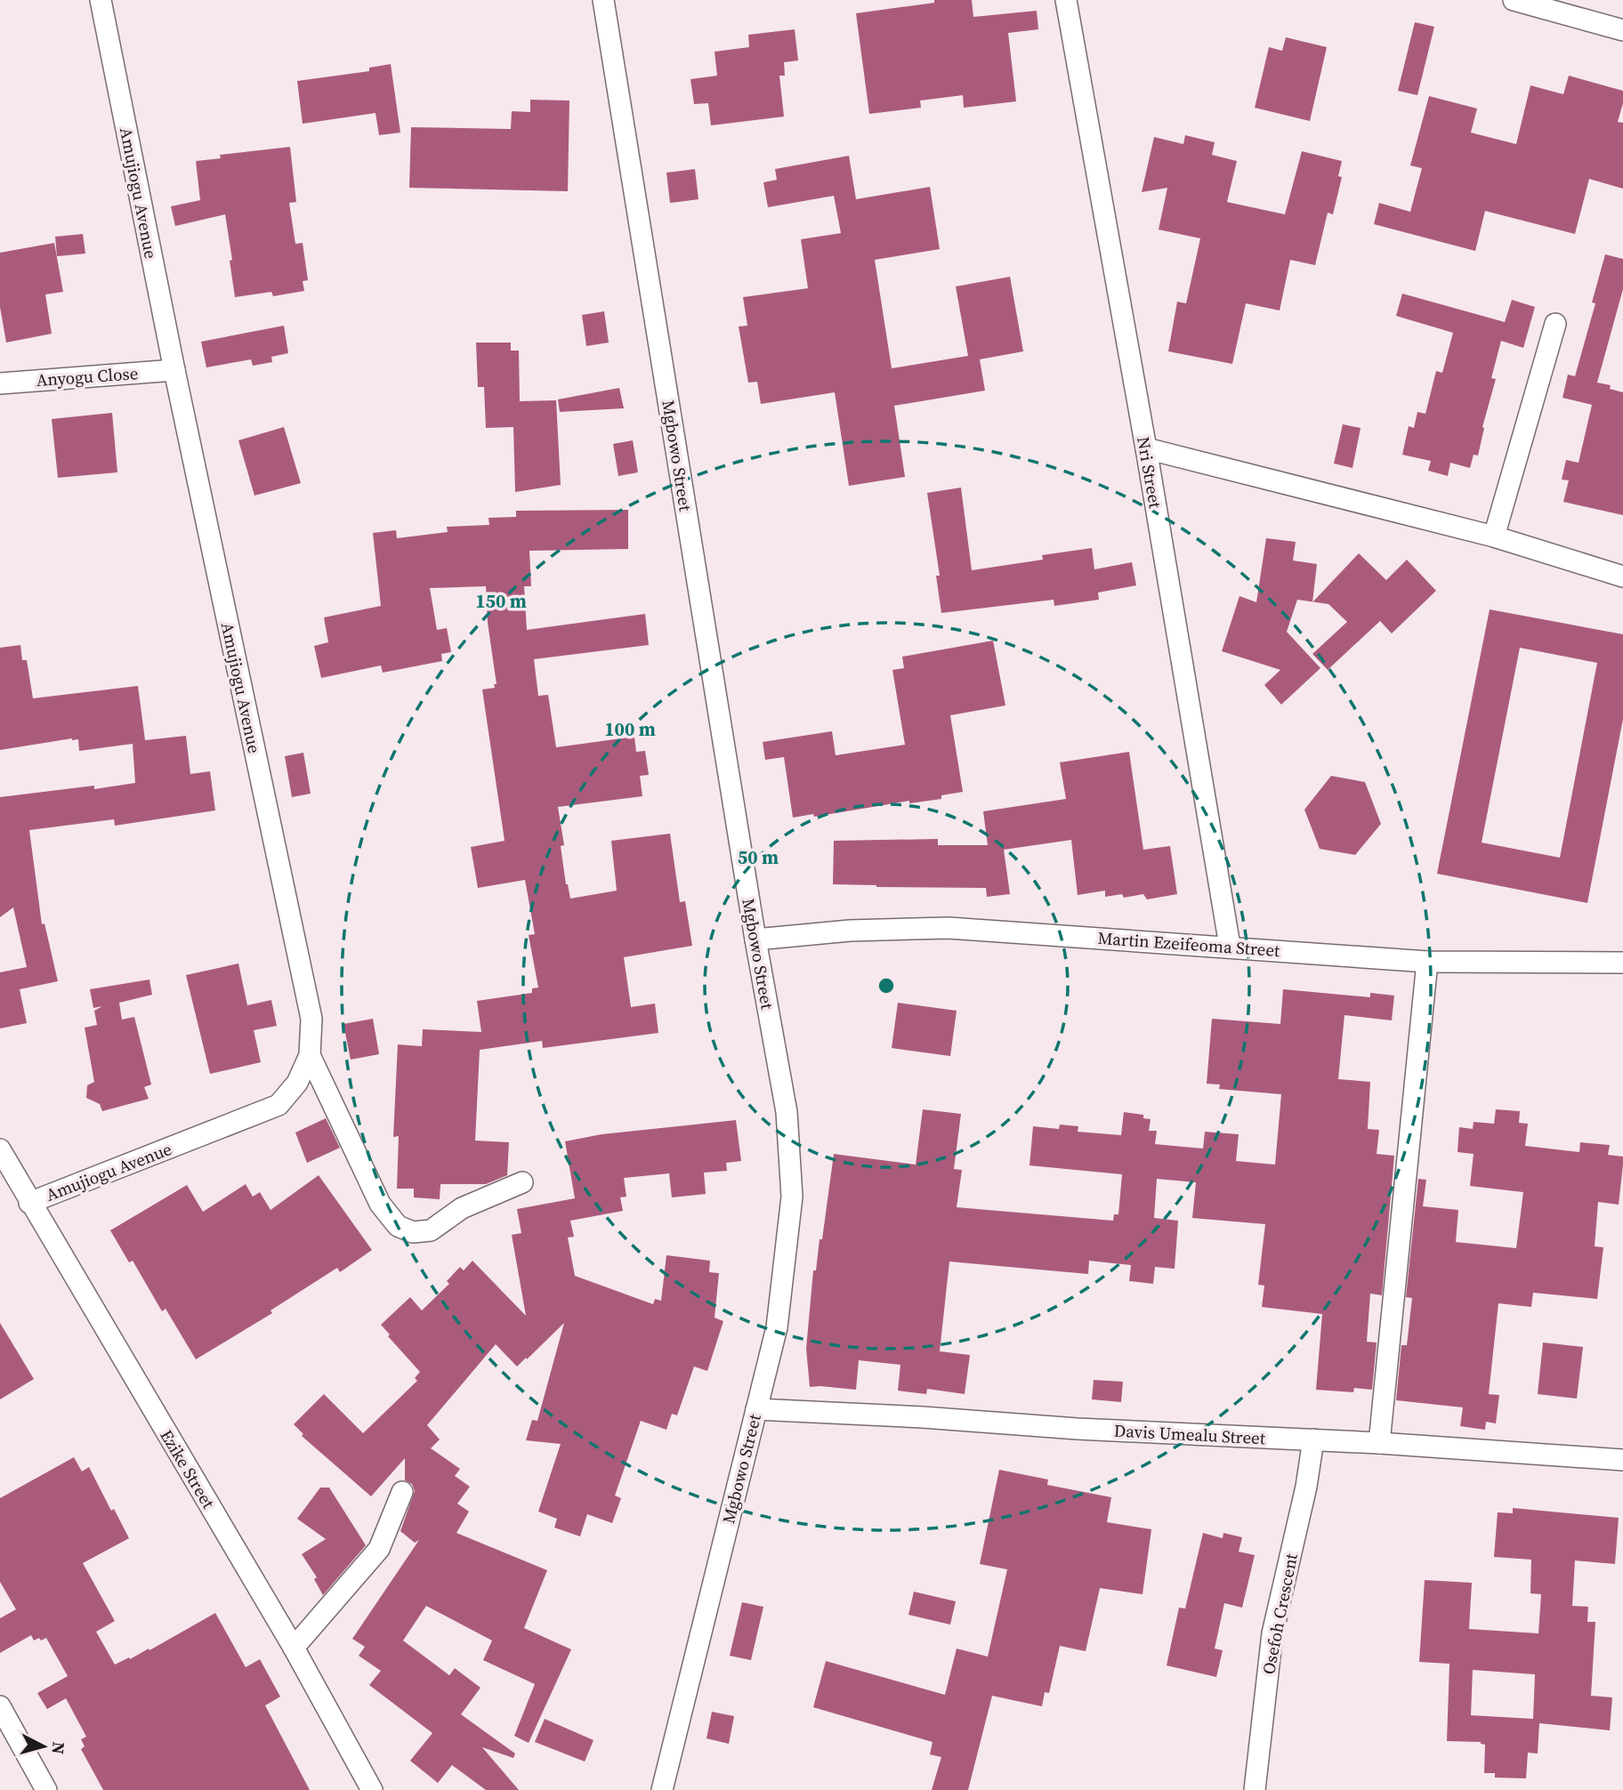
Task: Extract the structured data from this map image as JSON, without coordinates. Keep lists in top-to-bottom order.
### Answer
{
  "streets": {
    "street": [
      "Amujiogu Avenue",
      "Anyogu Close",
      "Mgbowo Street",
      "Nri Street",
      "Martin Ezeifeoma Street",
      "Davis Umealu Street",
      "Ezike Street",
      "Osefoh Crescent"
    ]
  },
  "crossings": [
    ["Amujiogu Avenue", "Anyogu Close"],
    ["Amujiogu Avenue", "Ezike Street"],
    ["Mgbowo Street", "Martin Ezeifeoma Street"],
    ["Mgbowo Street", "Davis Umealu Street"],
    ["Nri Street", "Martin Ezeifeoma Street"],
    ["Davis Umealu Street", "Osefoh Crescent"]
  ],
  "north": "right",
  "rings": ["150 m", "100 m", "50 m"]
}
